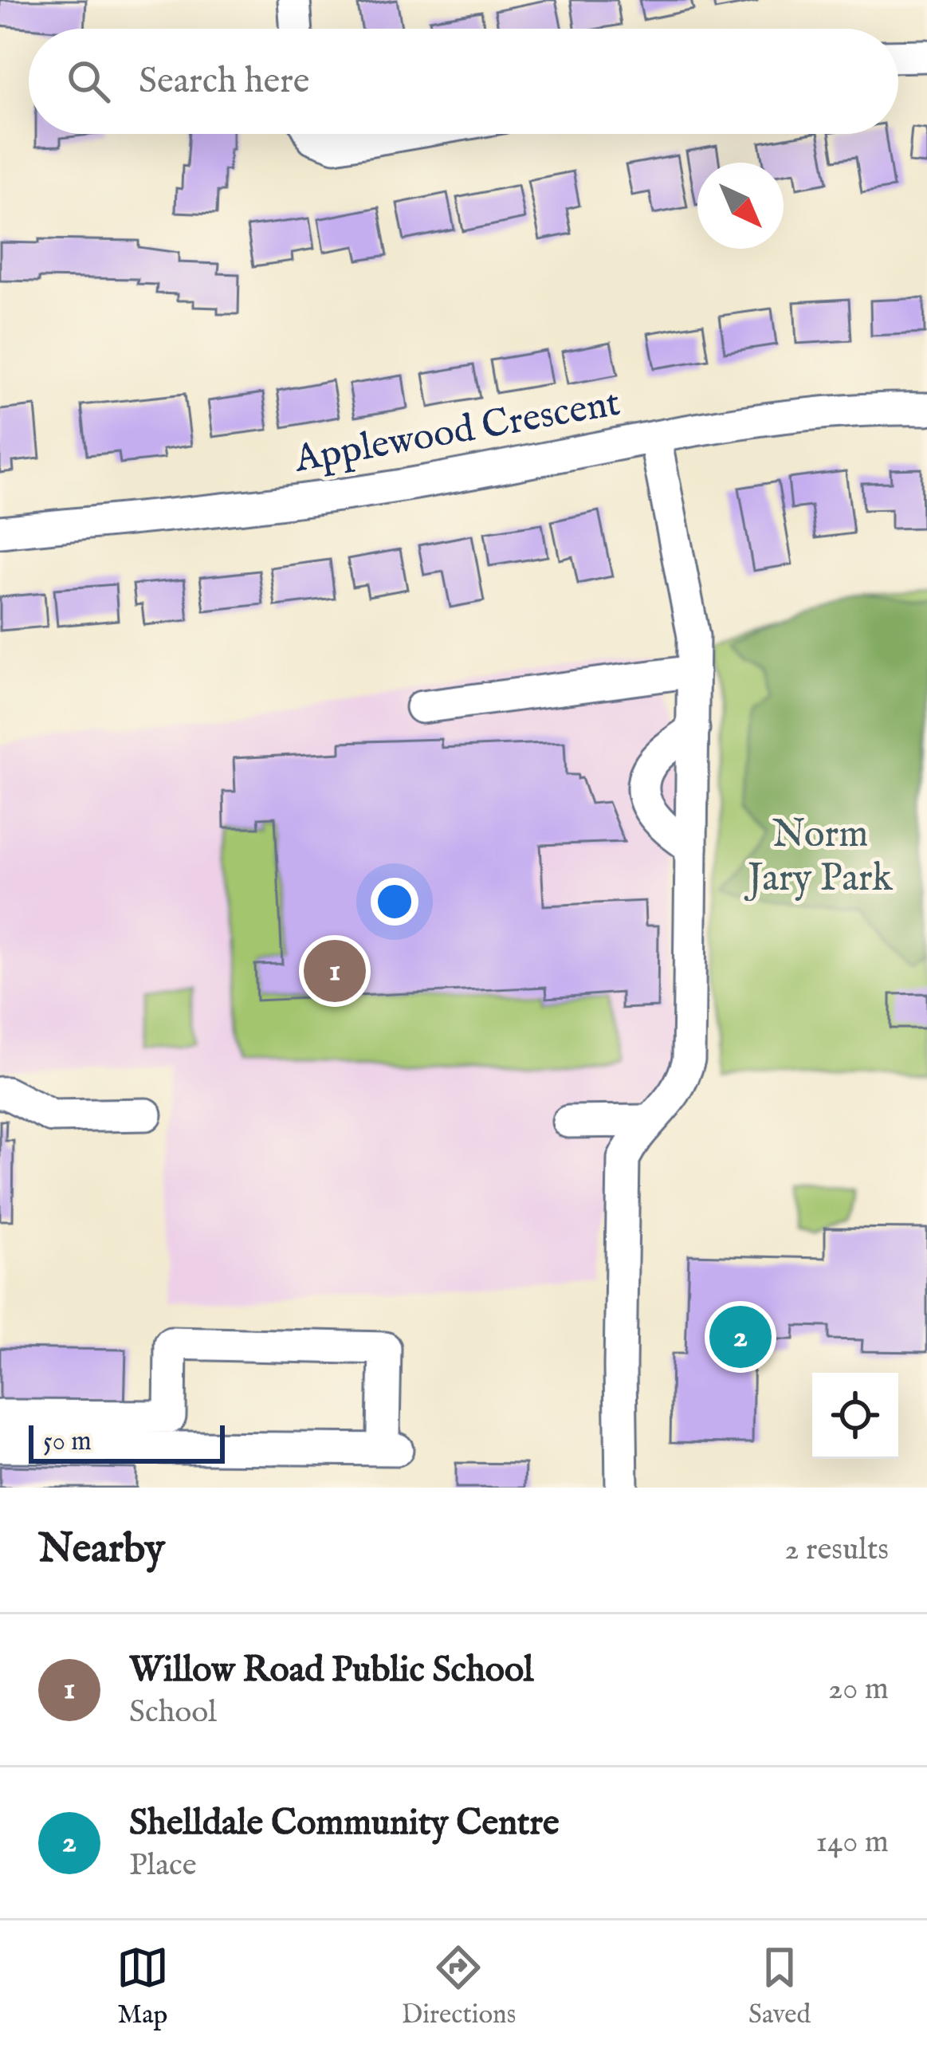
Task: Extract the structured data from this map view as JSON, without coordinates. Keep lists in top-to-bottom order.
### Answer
{
  "streets": {
    "street": ["Applewood Crescent"]
  },
  "parks": ["Norm Jary Park"],
  "scale_bar": "50 m",
  "north": "bottom right",
  "page": {
    "search": "Search here",
    "pins": ["1", "2"],
    "scale": "50 m",
    "heading": ["Nearby", "2 results"],
    "list": [
      {
        "mark": "1",
        "name": "Willow Road Public School",
        "note": "School",
        "value": "20 m"
      },
      {
        "mark": "2",
        "name": "Shelldale Community Centre",
        "note": "Place",
        "value": "140 m"
      }
    ],
    "nav": ["Map", "Directions", "Saved"]
  }
}
